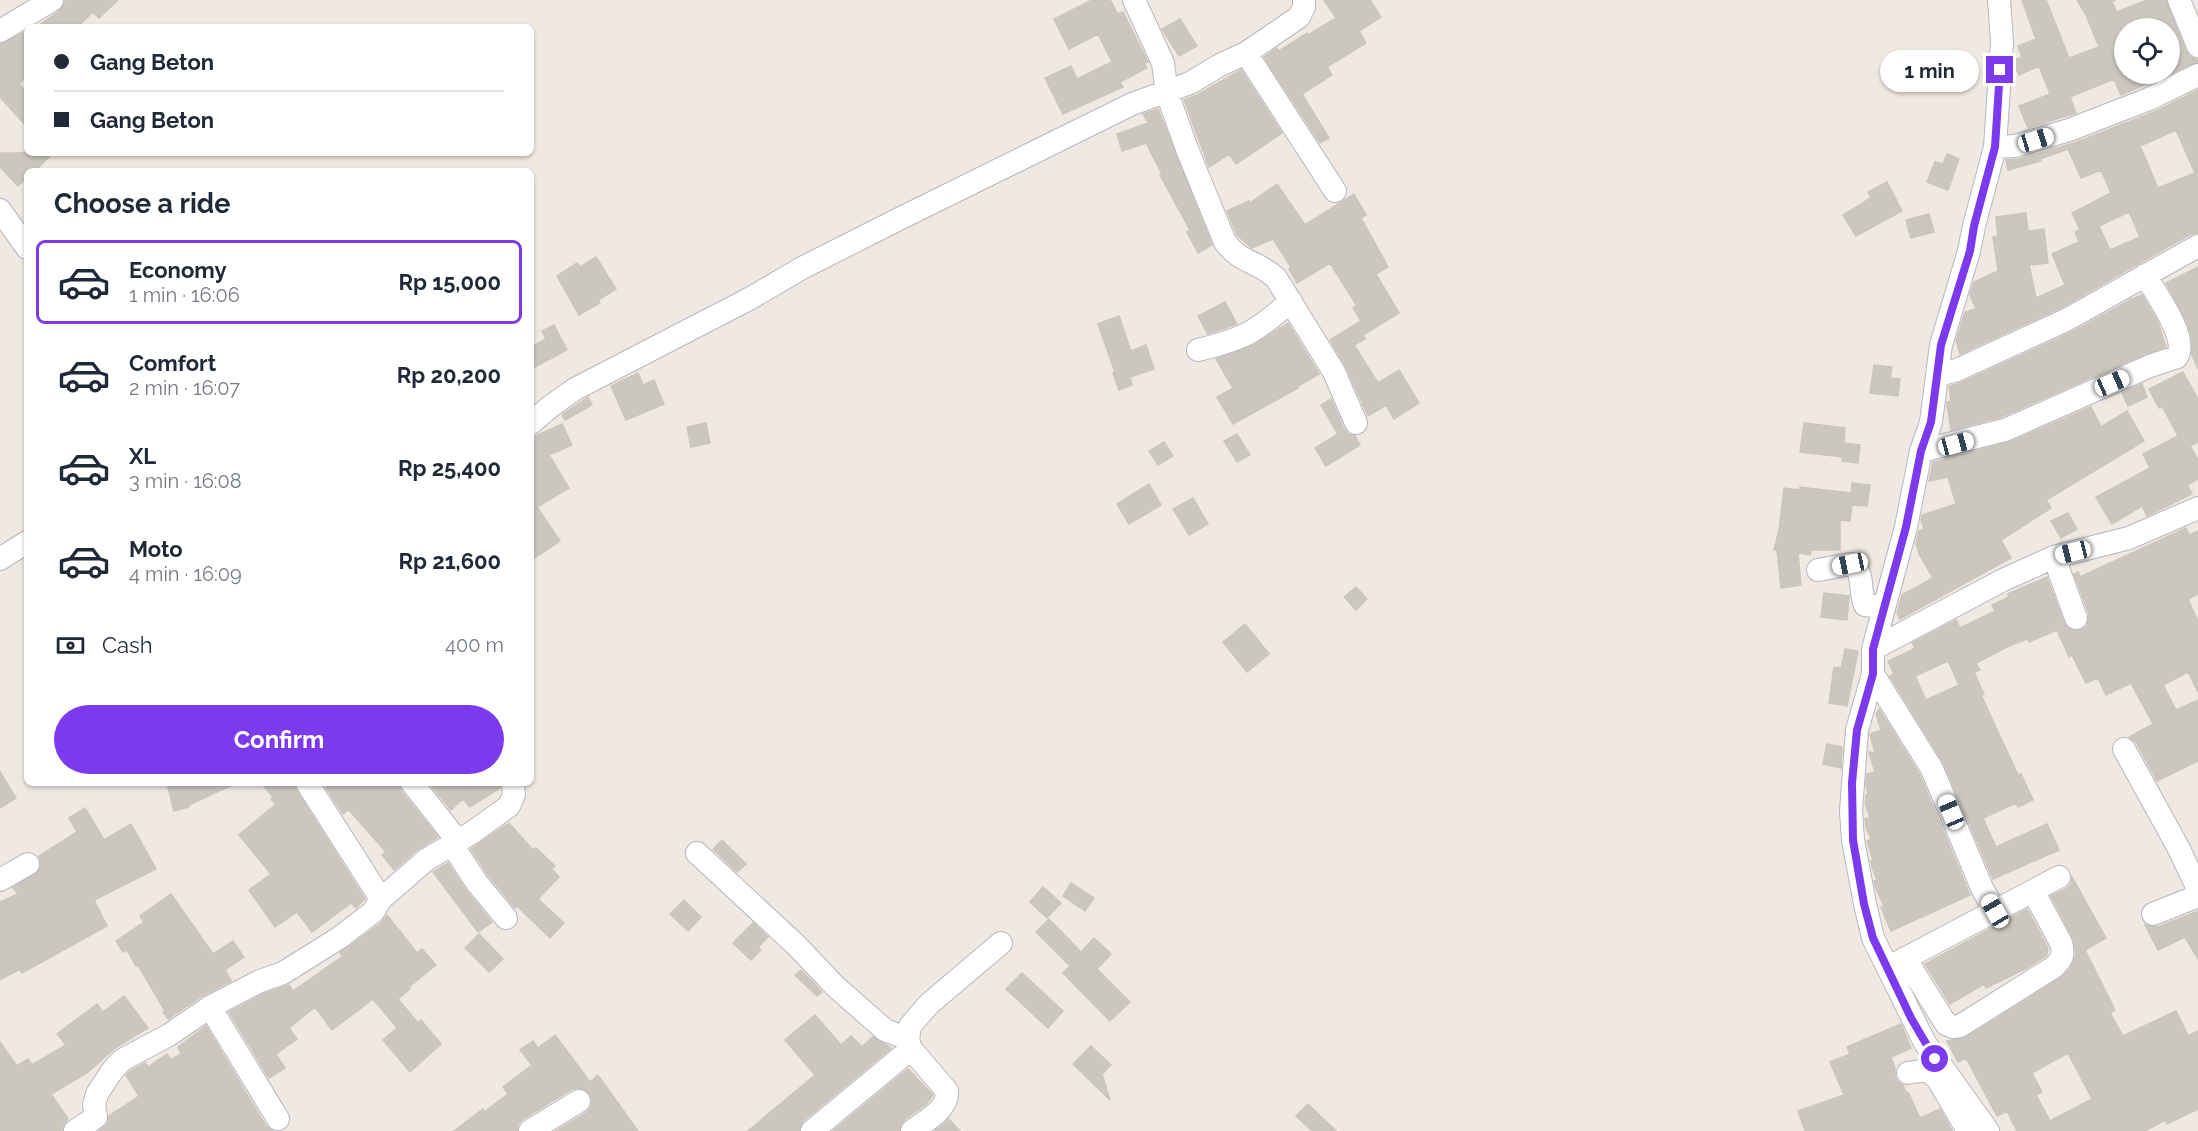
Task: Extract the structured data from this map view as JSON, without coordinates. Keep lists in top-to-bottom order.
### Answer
{
  "page": {
    "banner": ["Gang Beton", "Gang Beton"],
    "bubble": "1 min",
    "heading": "Choose a ride",
    "list": [
      {
        "name": "Economy",
        "note": "1 min · 16:06",
        "value": "Rp 15,000"
      },
      {
        "name": "Comfort",
        "note": "2 min · 16:07",
        "value": "Rp 20,200"
      },
      {
        "name": "XL",
        "note": "3 min · 16:08",
        "value": "Rp 25,400"
      },
      {
        "name": "Moto",
        "note": "4 min · 16:09",
        "value": "Rp 21,600"
      }
    ],
    "pay": ["Cash", "400 m"],
    "buttons": "Confirm"
  }
}
